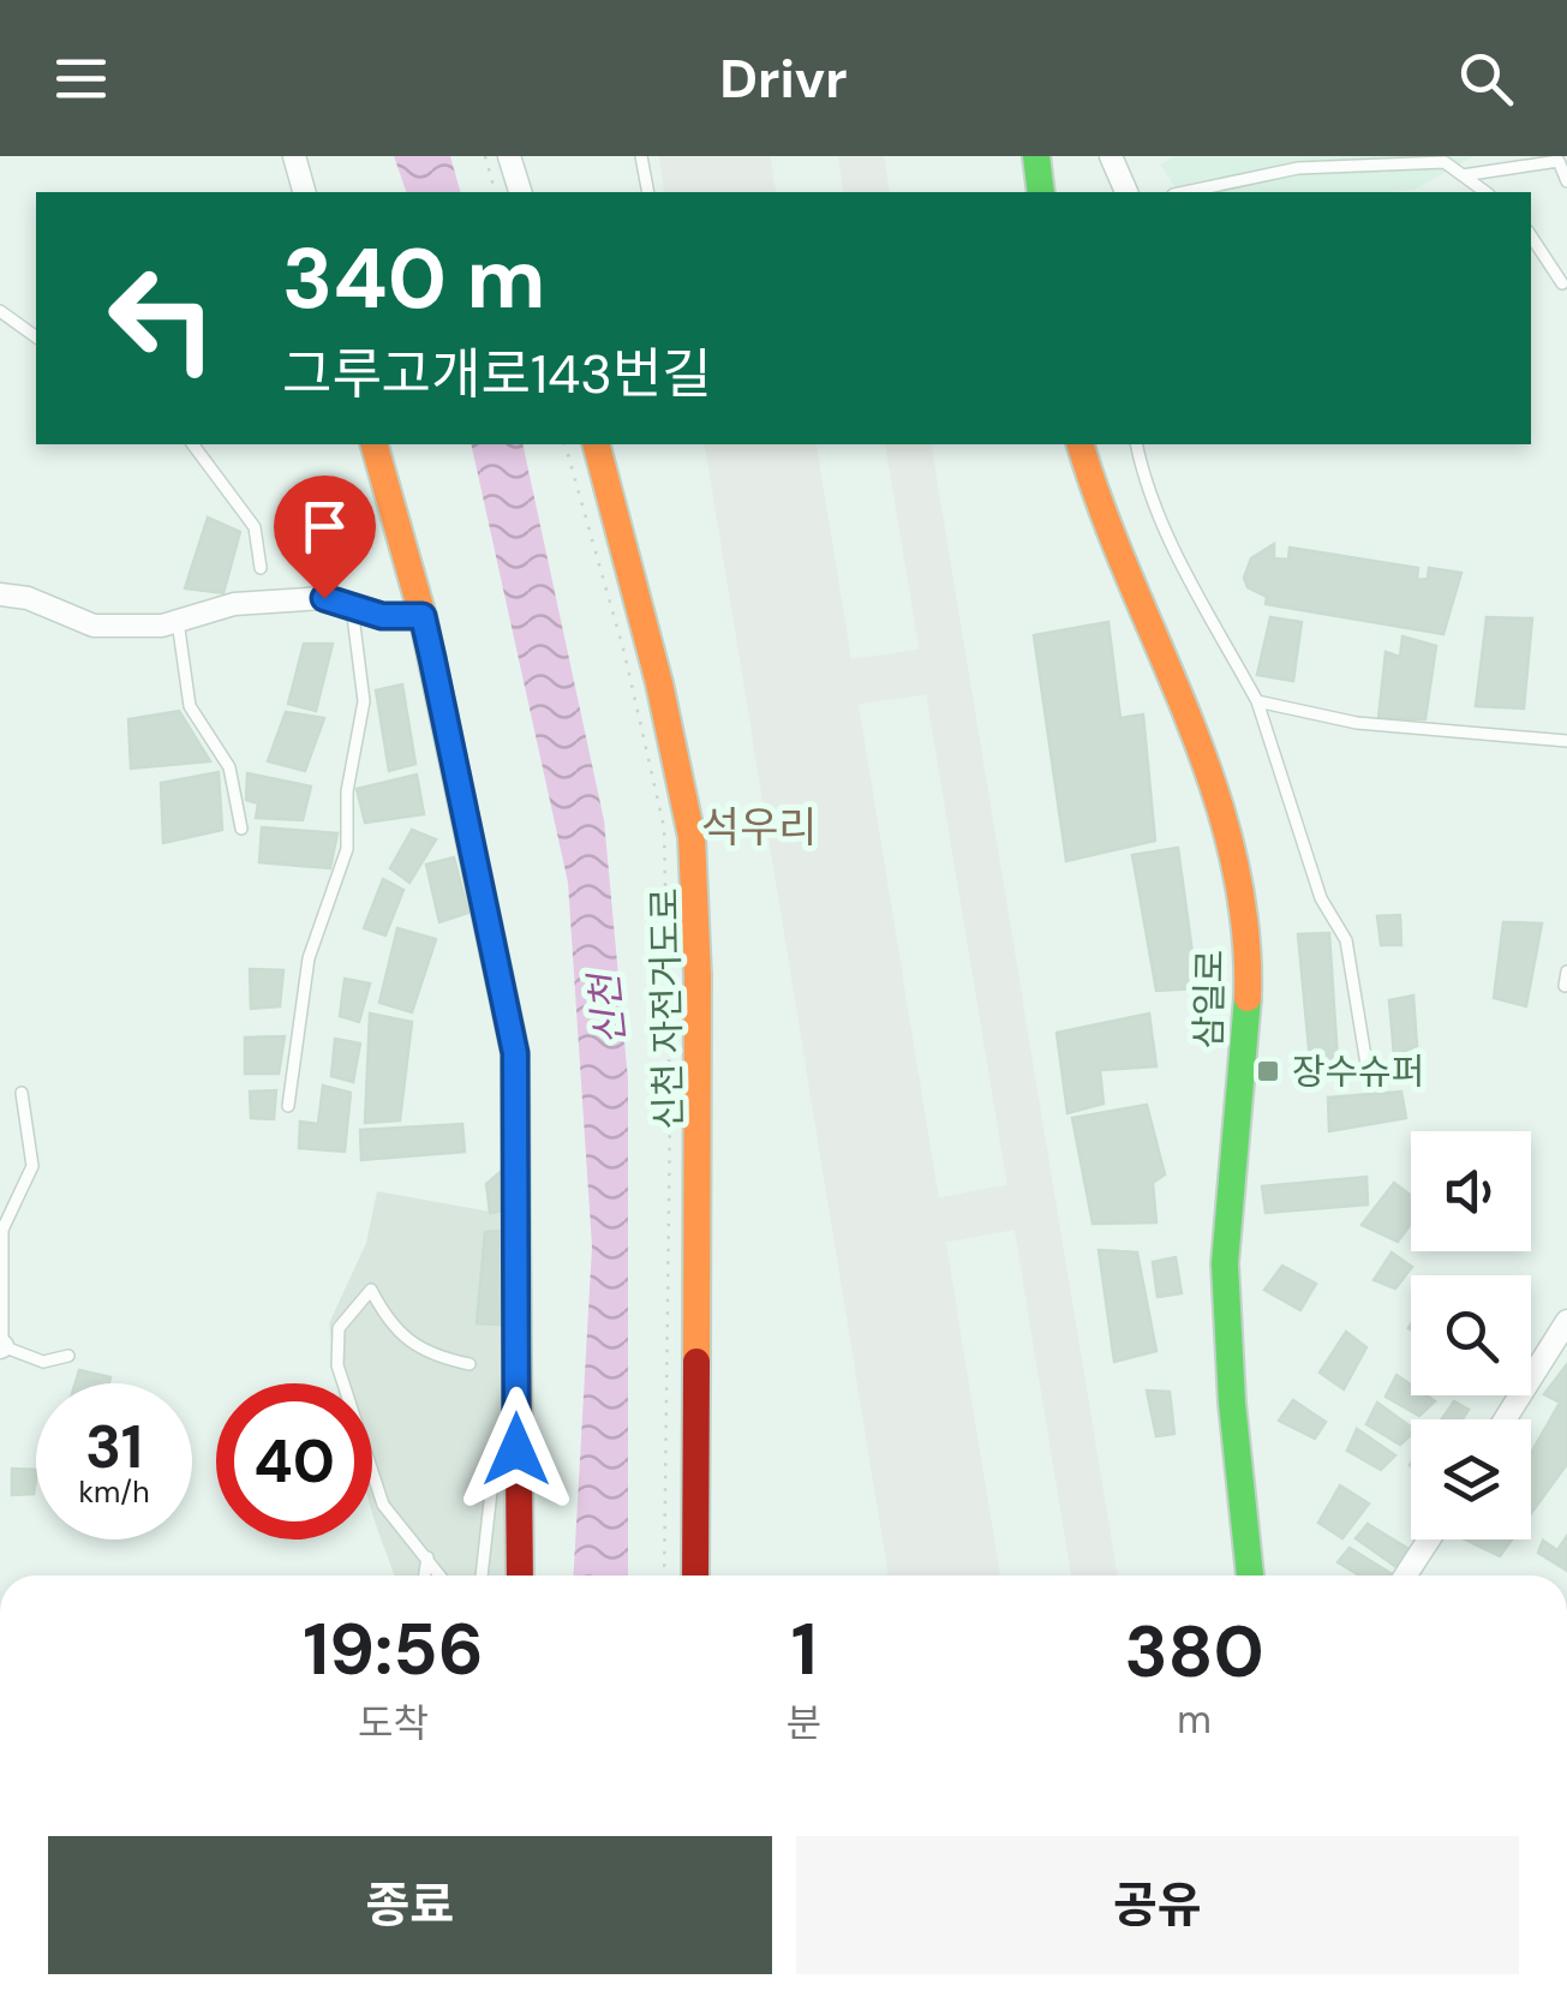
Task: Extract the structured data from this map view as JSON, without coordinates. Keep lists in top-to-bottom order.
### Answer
{
  "streets": {
    "street": ["삼일로"],
    "path": ["신천 자전거도로"]
  },
  "districts": ["석우리"],
  "water": ["신천"],
  "places": {
    "transit": ["장수슈퍼"]
  },
  "page": {
    "header": "Drivr",
    "turn": ["340 m", "그루고개로143번길"],
    "speed": "31 km/h",
    "limit": "40",
    "eta": [
      "19:56",
      "도착",
      "1",
      "분",
      "380",
      "m"
    ],
    "buttons": ["종료", "공유"]
  }
}
